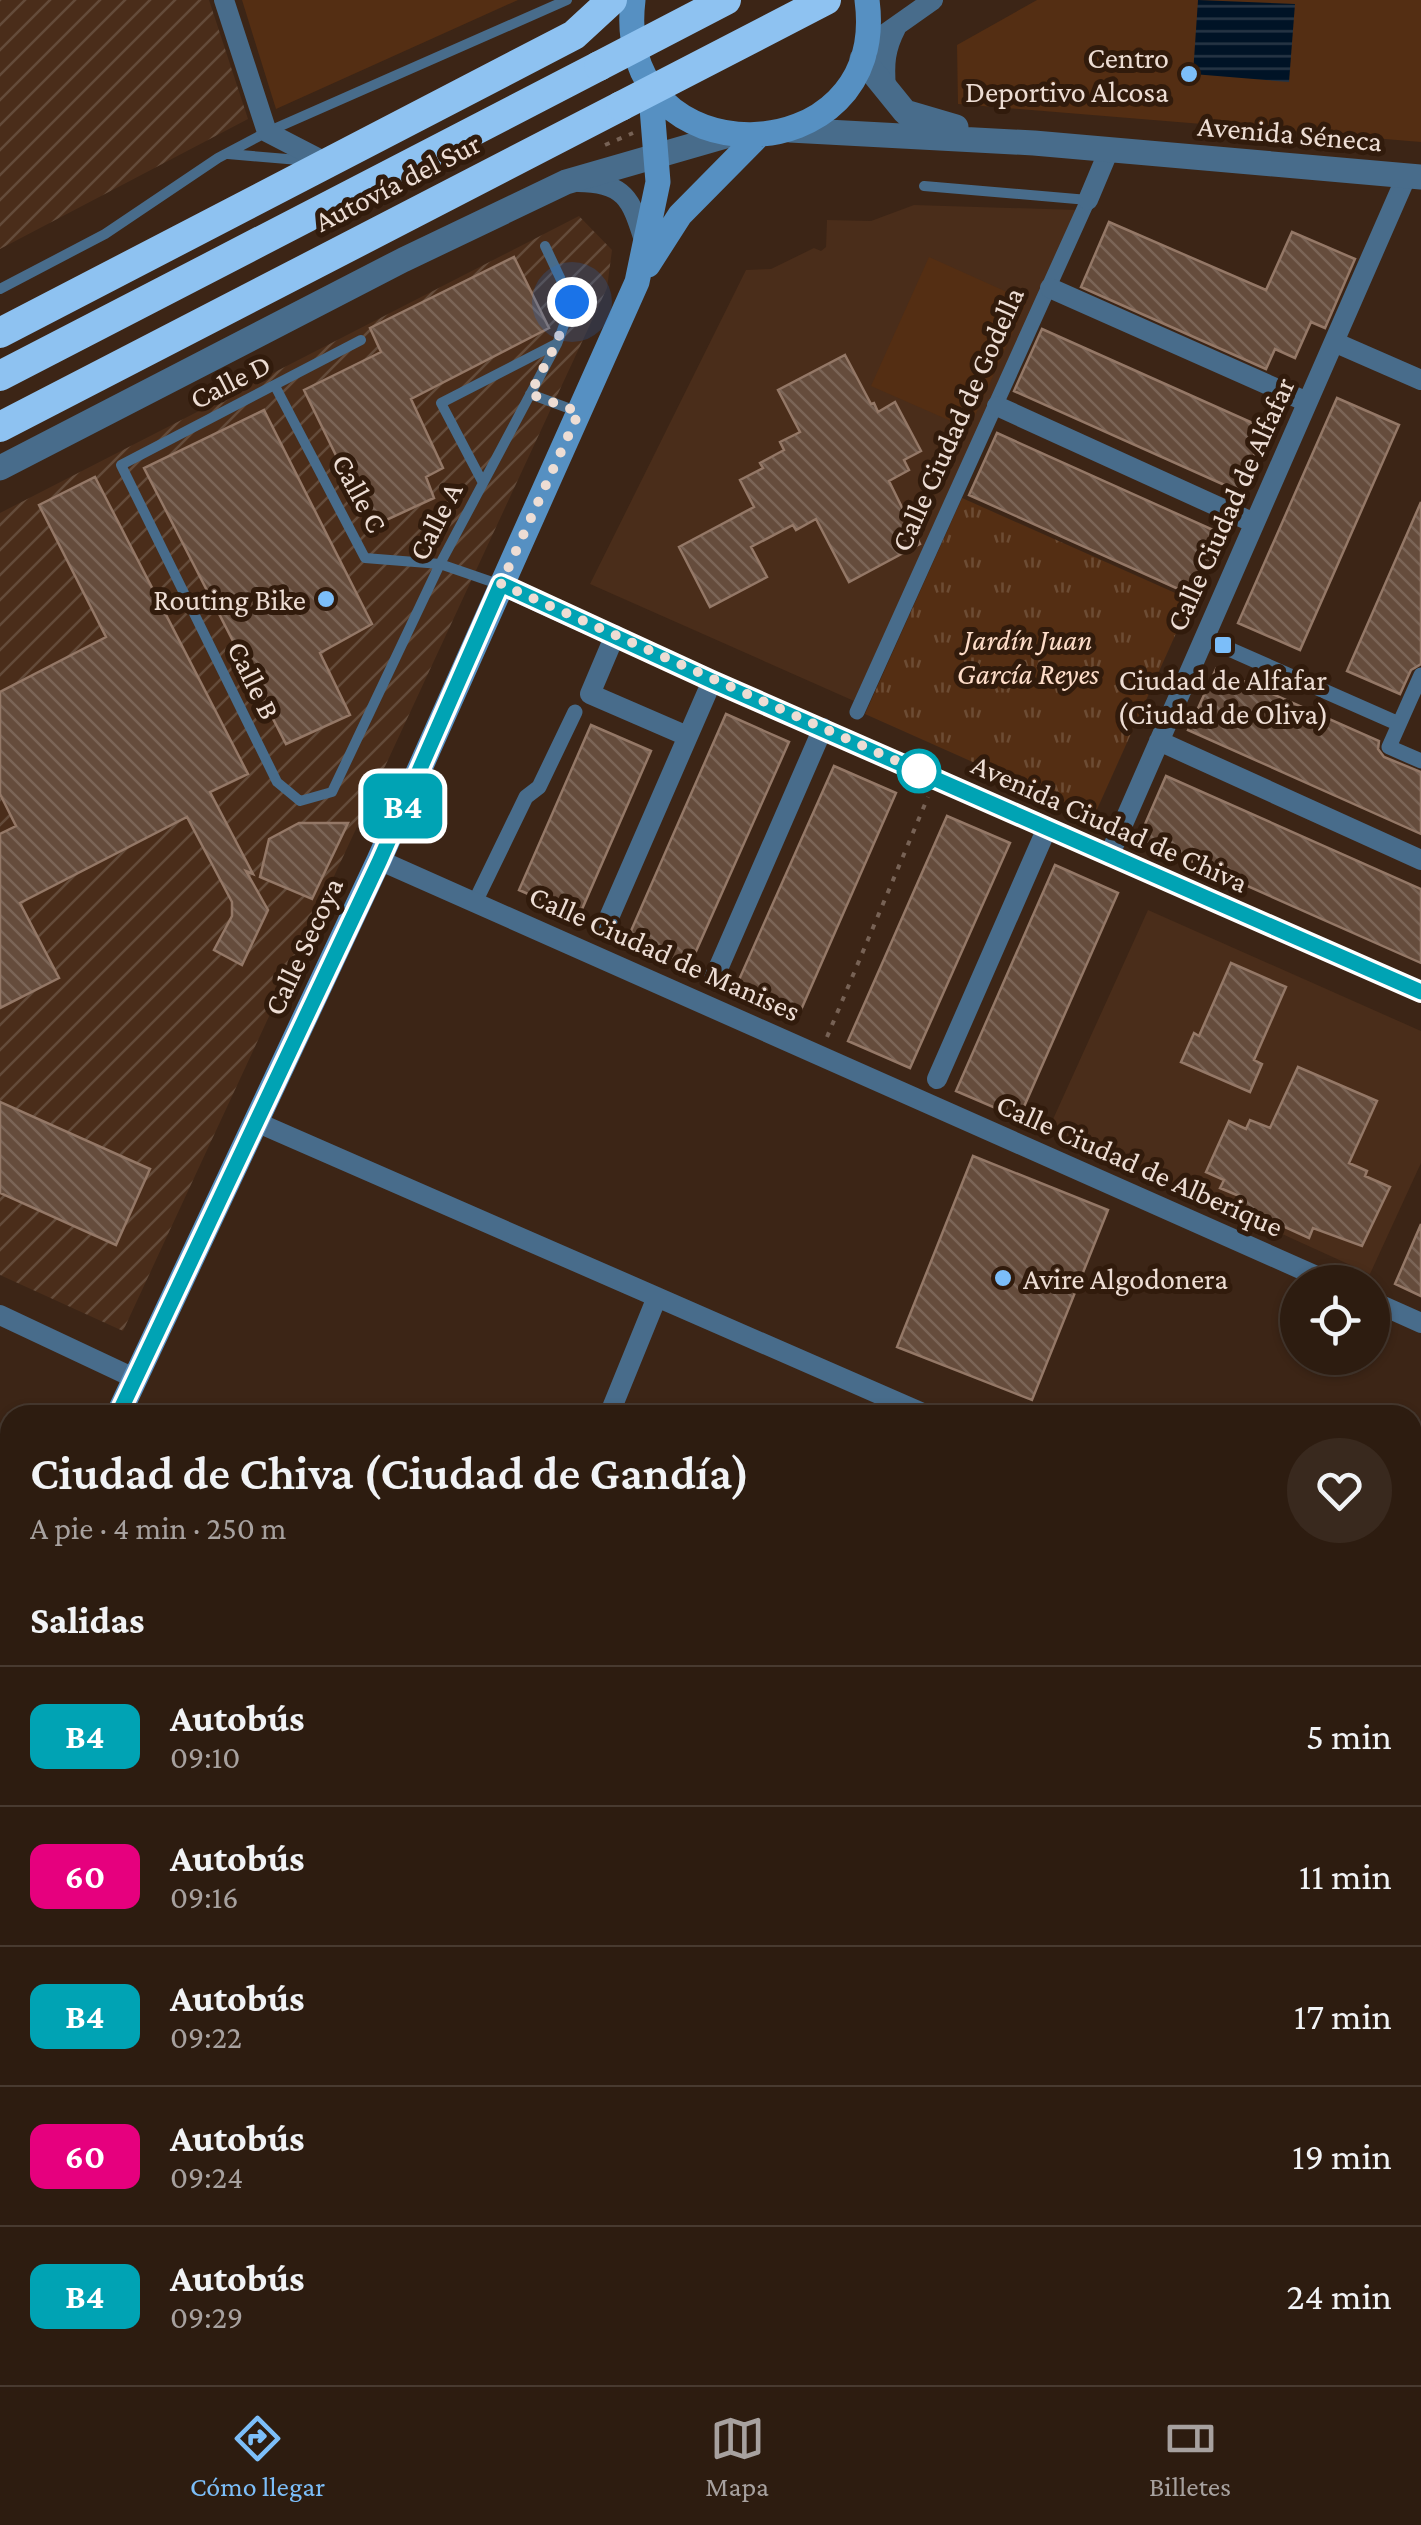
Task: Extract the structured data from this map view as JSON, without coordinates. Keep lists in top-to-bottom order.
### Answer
{
  "streets": {
    "highway": ["Autovía del Sur"],
    "main road": ["Calle Secoya"],
    "street": [
      "Avenida Séneca",
      "Calle Ciudad de Godella",
      "Calle Ciudad de Alfafar",
      "Avenida Ciudad de Chiva",
      "Calle Ciudad de Manises",
      "Calle Ciudad de Alberique"
    ],
    "lane": [
      "Calle D",
      "Calle C",
      "Calle A",
      "Calle B"
    ]
  },
  "crossings": [
    ["Avenida Séneca", "Calle Ciudad de Godella"],
    ["Avenida Séneca", "Calle Ciudad de Alfafar"],
    ["Calle D", "Calle C"],
    ["Calle D", "Calle B"],
    ["Calle C", "Calle A"],
    ["Calle Ciudad de Alfafar", "Avenida Ciudad de Chiva"],
    ["Calle A", "Calle B"],
    ["Avenida Ciudad de Chiva", "Calle Secoya"],
    ["Calle Secoya", "Calle Ciudad de Manises"],
    ["Calle Ciudad de Manises", "Calle Ciudad de Alberique"]
  ],
  "parks": ["Jardín Juan García Reyes"],
  "places": {
    "other": ["Centro Deportivo Alcosa", "Routing Bike", "Avire Algodonera"],
    "transit": ["Ciudad de Alfafar (Ciudad de Oliva)"]
  },
  "lines": ["bus line B4"],
  "page": {
    "on_map": "B4",
    "heading": [
      ["Ciudad de Chiva (Ciudad de Gandía)", "A pie · 4 min · 250 m"],
      "Salidas"
    ],
    "list": [
      {
        "mark": "B4",
        "name": "Autobús",
        "note": "09:10",
        "value": "5 min"
      },
      {
        "mark": "60",
        "name": "Autobús",
        "note": "09:16",
        "value": "11 min"
      },
      {
        "mark": "B4",
        "name": "Autobús",
        "note": "09:22",
        "value": "17 min"
      },
      {
        "mark": "60",
        "name": "Autobús",
        "note": "09:24",
        "value": "19 min"
      },
      {
        "mark": "B4",
        "name": "Autobús",
        "note": "09:29",
        "value": "24 min"
      }
    ],
    "tabs": ["Cómo llegar", "Mapa", "Billetes"]
  }
}
